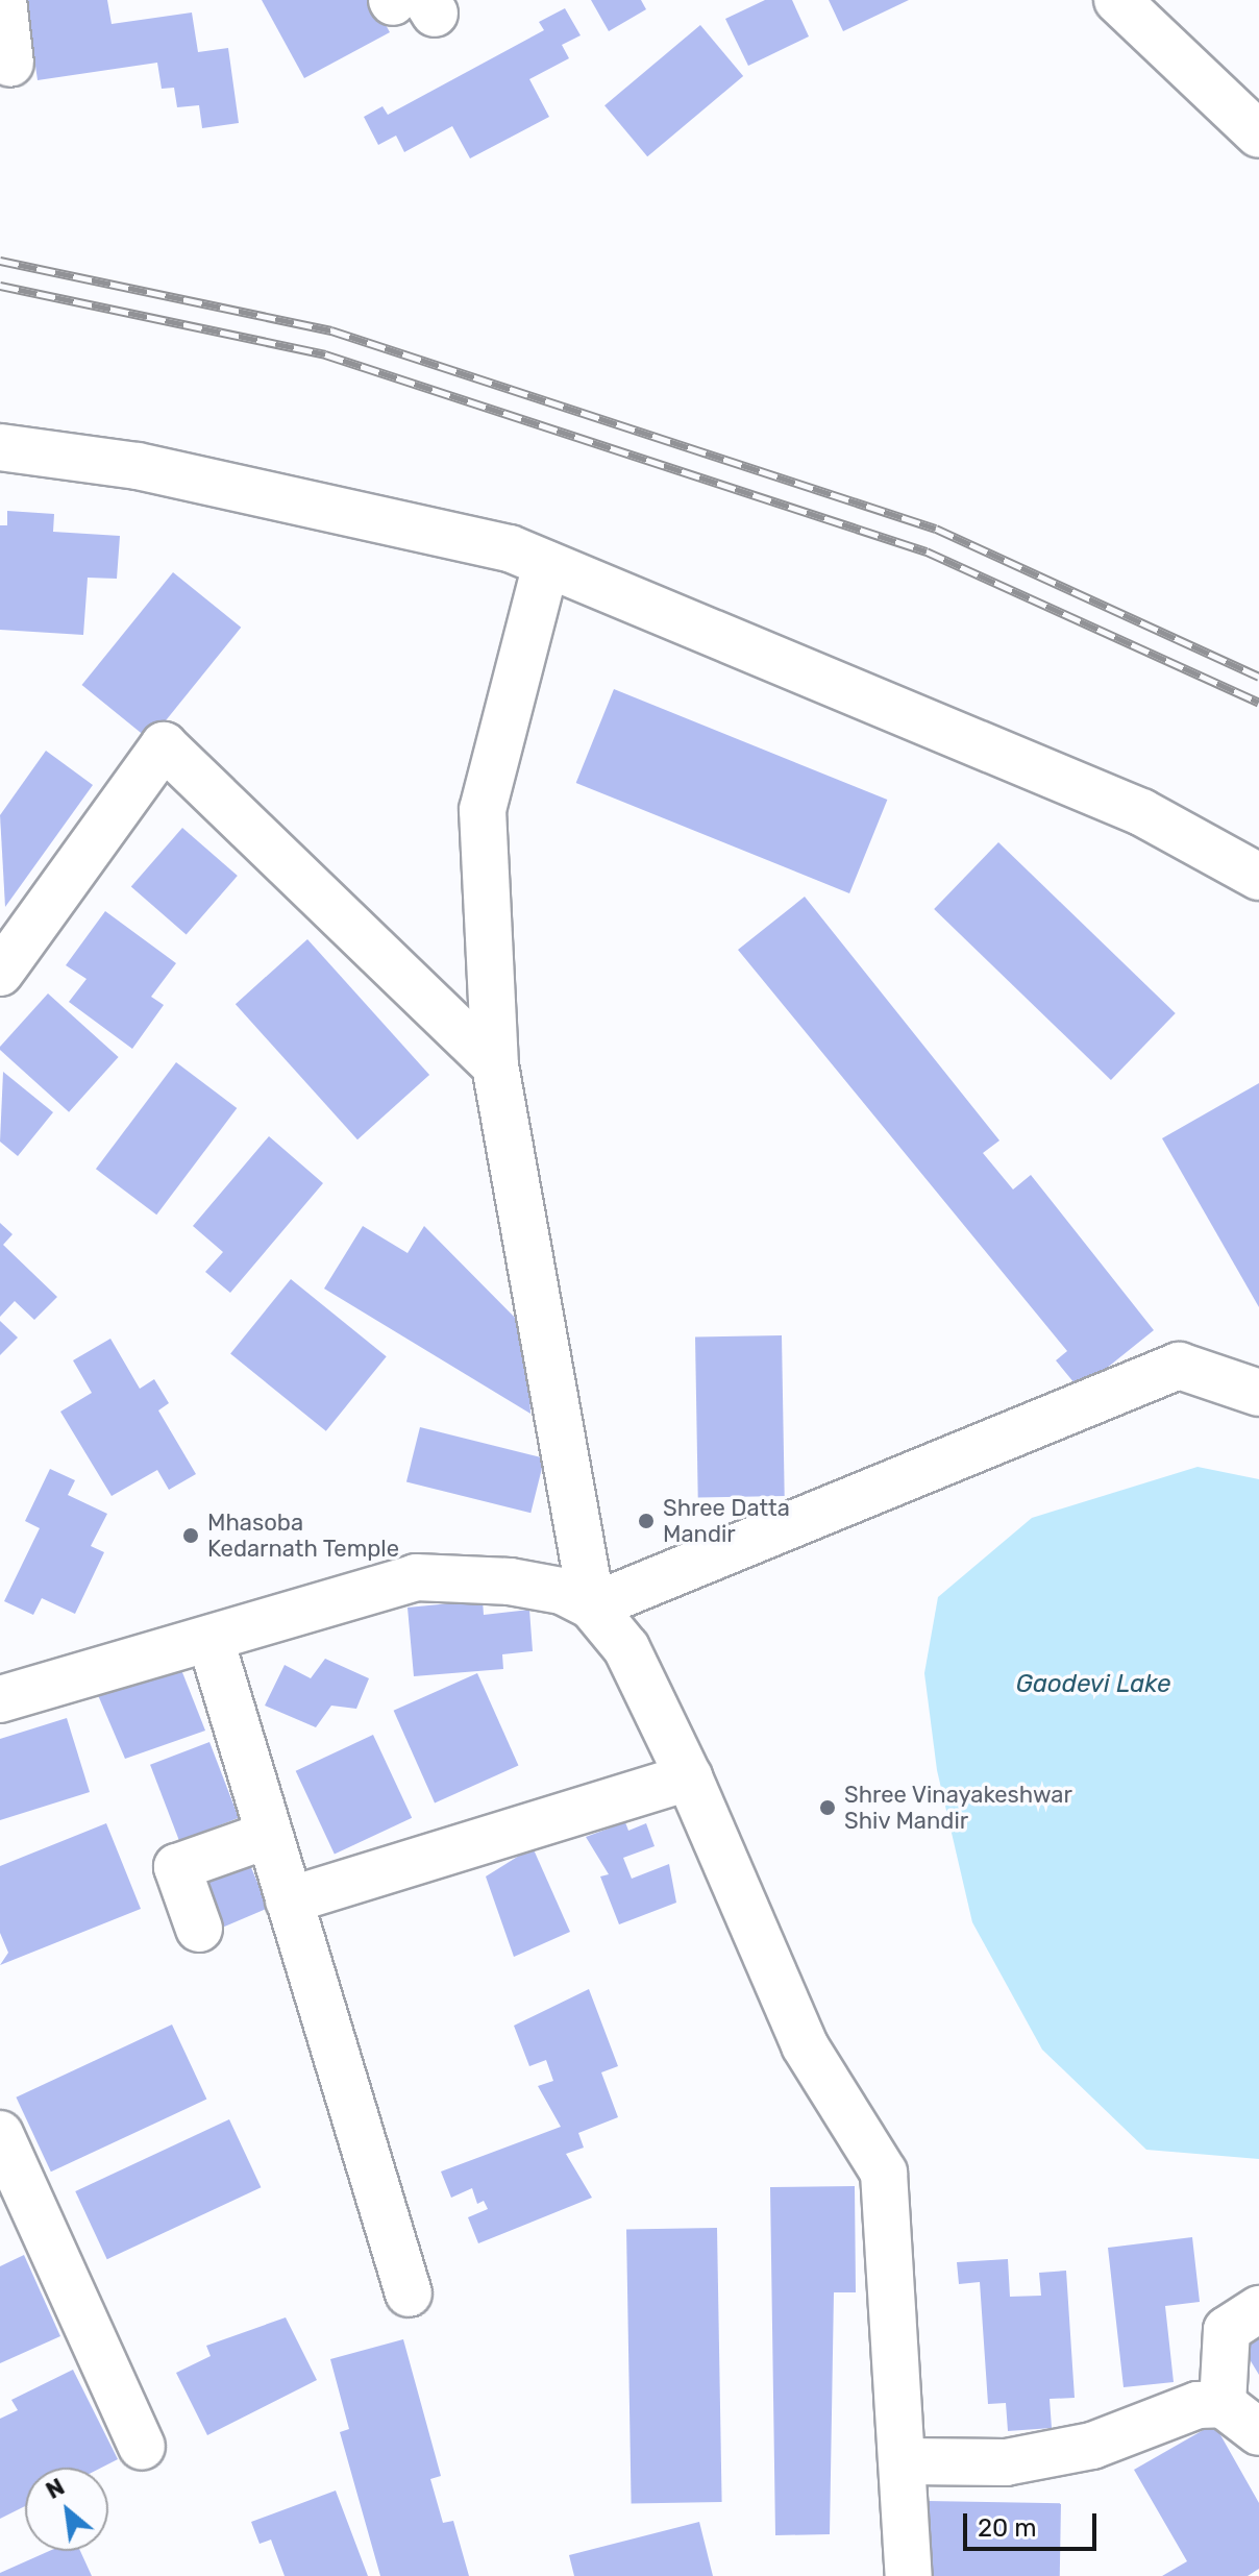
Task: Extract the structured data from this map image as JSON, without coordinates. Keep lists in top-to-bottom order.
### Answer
{
  "water": ["Gaodevi Lake"],
  "places": ["Shree Datta Mandir", "Mhasoba Kedarnath Temple", "Shree Vinayakeshwar Shiv Mandir"],
  "scale_bar": "20 m",
  "north": "top left"
}
